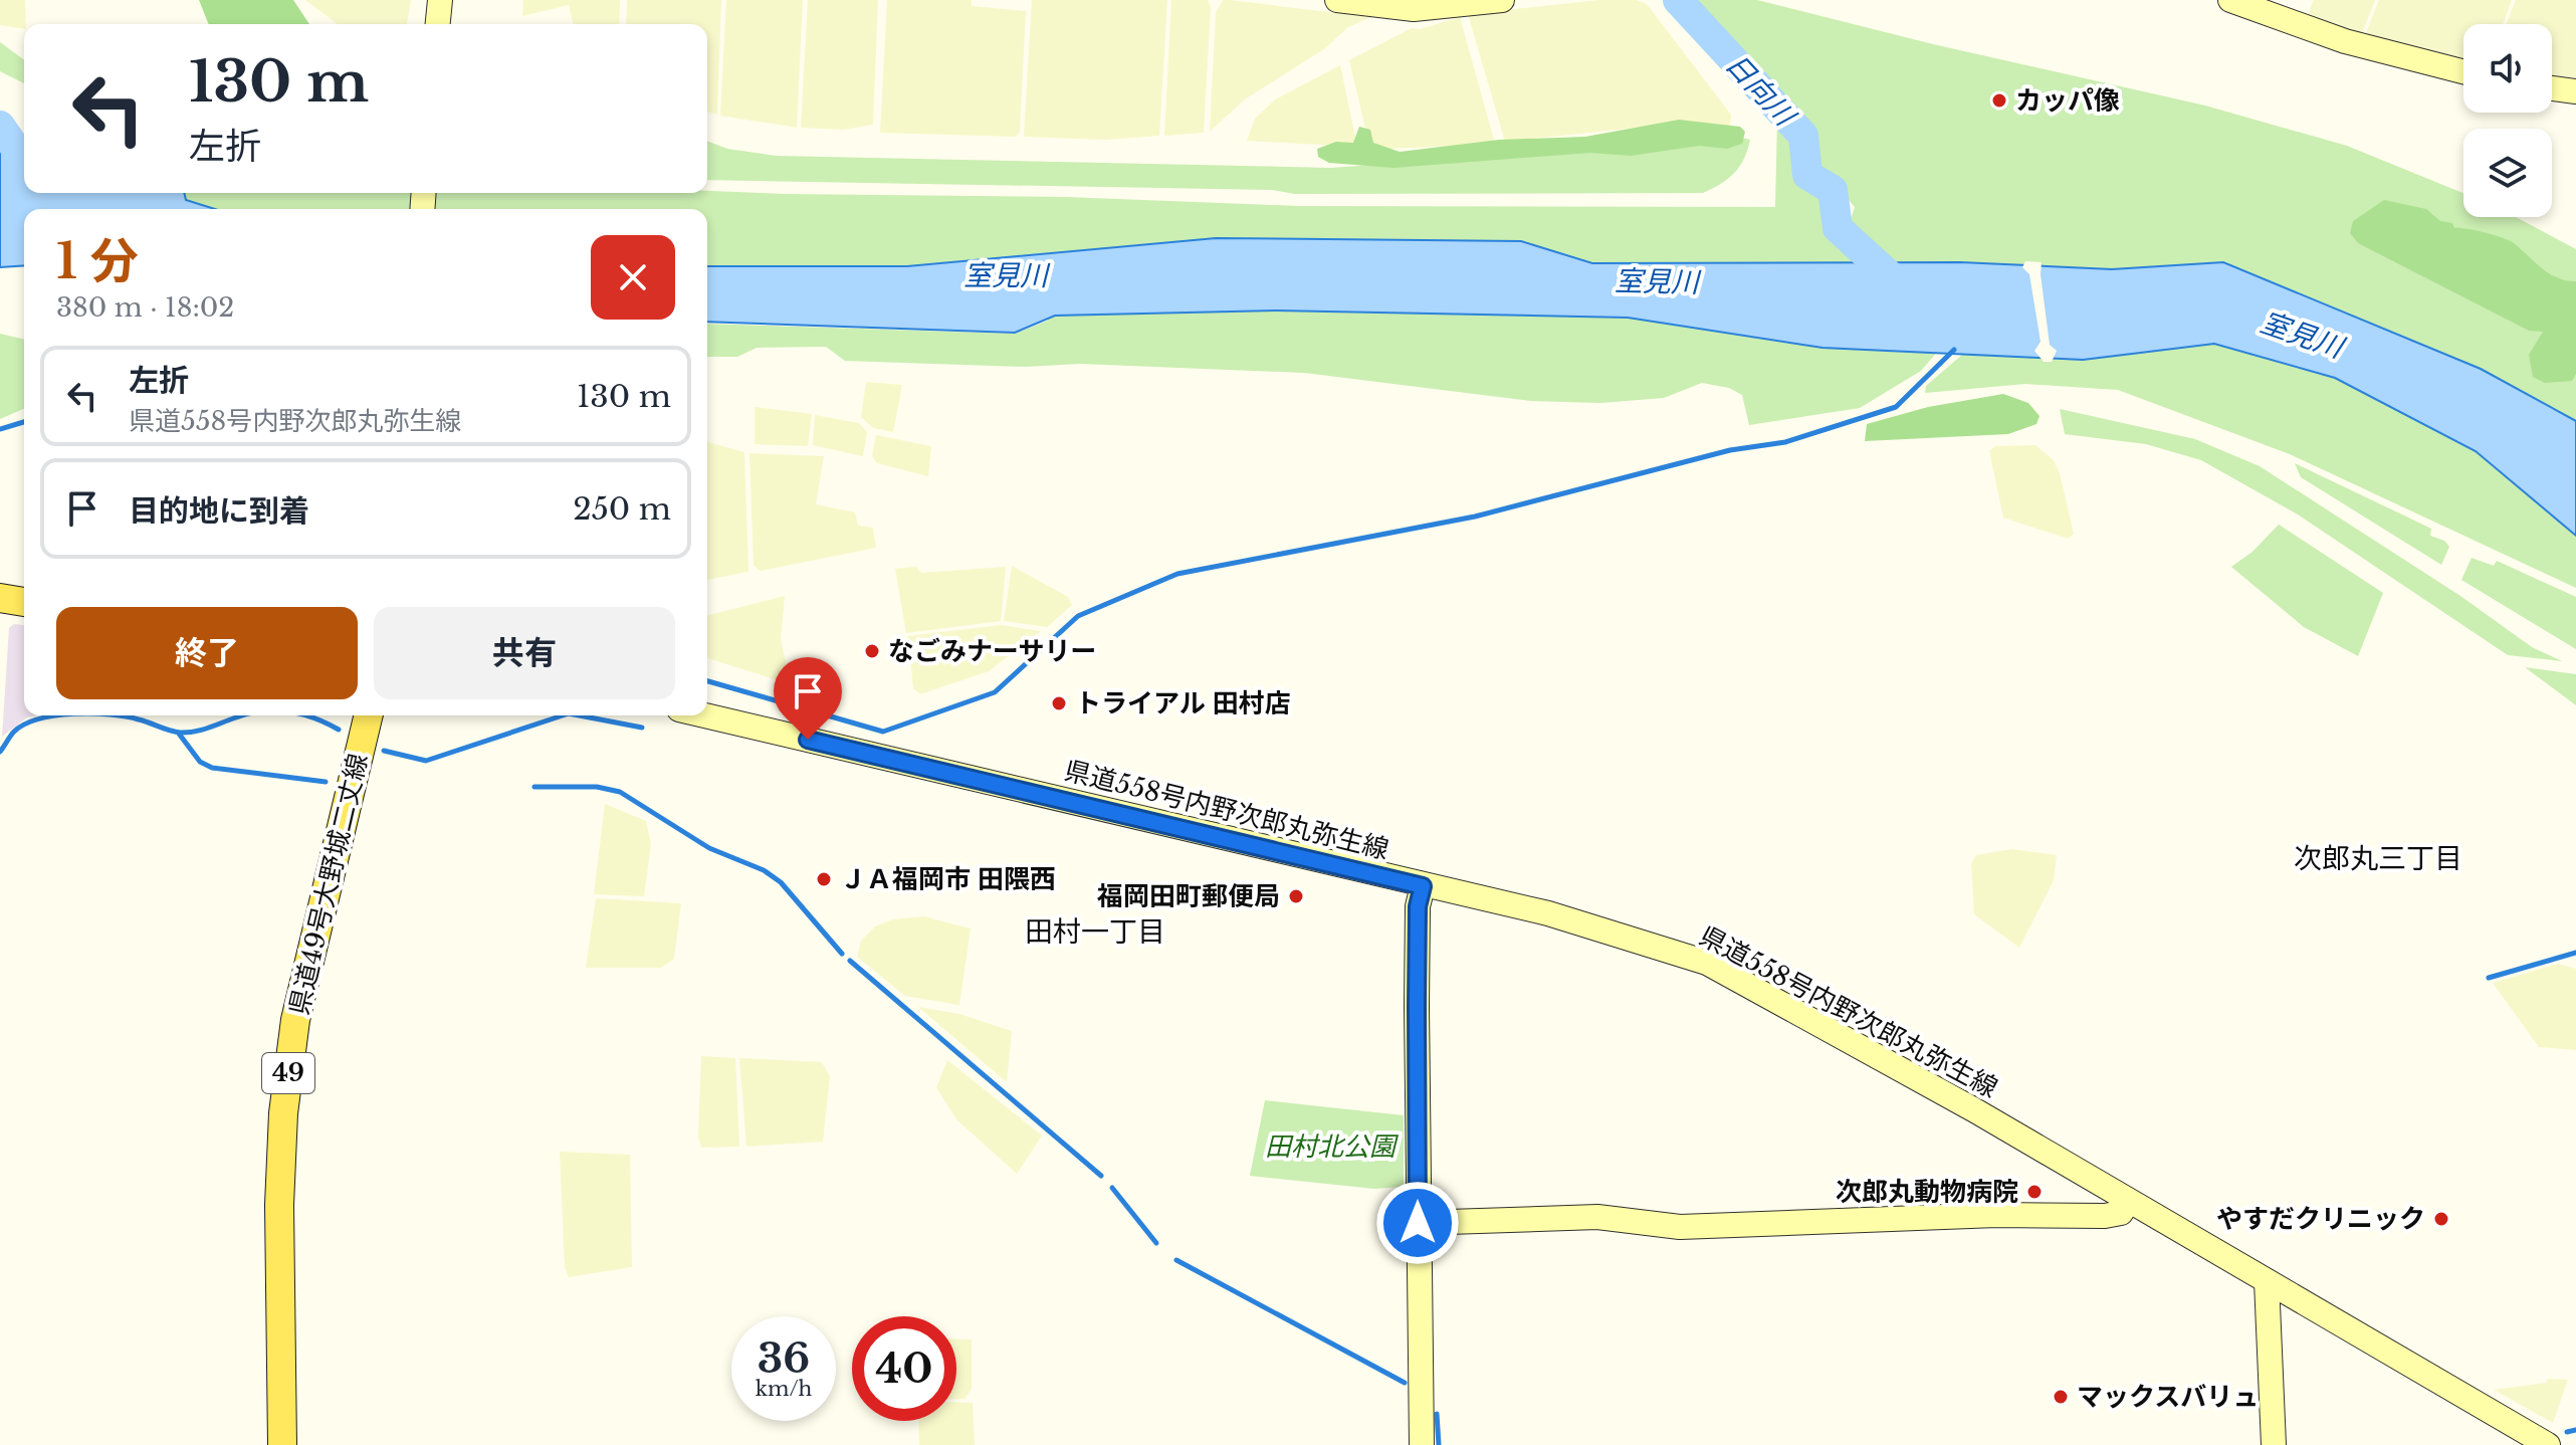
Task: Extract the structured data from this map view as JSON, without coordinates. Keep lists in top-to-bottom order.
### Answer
{
  "streets": {
    "main road": ["県道558号内野次郎丸弥生線", "県道49号大野城二丈線", "49"]
  },
  "districts": ["次郎丸三丁目", "田村一丁目"],
  "water": ["日向川", "室見川"],
  "parks": ["田村北公園"],
  "places": [
    "カッパ像",
    "なごみナーサリー",
    "トライアル 田村店",
    "ＪＡ福岡市 田隈西",
    "福岡田町郵便局",
    "次郎丸動物病院",
    "やすだクリニック",
    "マックスバリュ"
  ],
  "page": {
    "turn": ["130 m", "左折"],
    "heading": ["1 分", "380 m · 18:02"],
    "list": [
      {
        "name": "左折",
        "note": "県道558号内野次郎丸弥生線",
        "value": "130 m"
      },
      {
        "name": "目的地に到着",
        "value": "250 m"
      }
    ],
    "buttons": ["終了", "共有"],
    "speed": "36 km/h",
    "limit": "40"
  }
}
